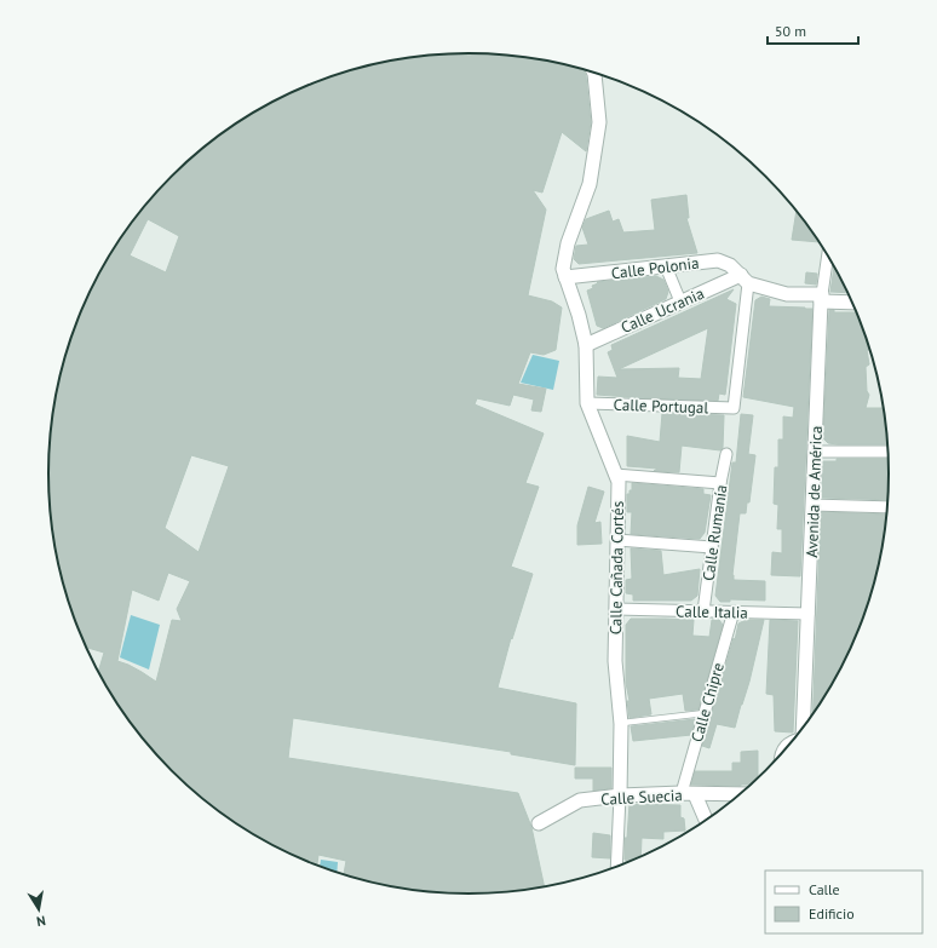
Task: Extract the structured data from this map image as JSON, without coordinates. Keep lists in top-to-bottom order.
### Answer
{
  "streets": {
    "street": [
      "Calle Polonia",
      "Calle Ucrania",
      "Calle Portugal",
      "Avenida de América",
      "Calle Rumanía",
      "Calle Cañada Cortés",
      "Calle Italia",
      "Calle Chipre",
      "Calle Suecia"
    ]
  },
  "crossings": [
    ["Calle Polonia", "Calle Ucrania"],
    ["Calle Polonia", "Calle Portugal"],
    ["Calle Polonia", "Avenida de América"],
    ["Calle Polonia", "Calle Cañada Cortés"],
    ["Calle Ucrania", "Calle Portugal"],
    ["Calle Ucrania", "Calle Cañada Cortés"],
    ["Calle Portugal", "Calle Cañada Cortés"],
    ["Avenida de América", "Calle Italia"],
    ["Calle Rumanía", "Calle Italia"],
    ["Calle Cañada Cortés", "Calle Italia"],
    ["Calle Cañada Cortés", "Calle Suecia"],
    ["Calle Italia", "Calle Chipre"],
    ["Calle Chipre", "Calle Suecia"]
  ],
  "legend": ["Calle", "Edificio"],
  "scale_bar": "50 m",
  "north": "bottom"
}
